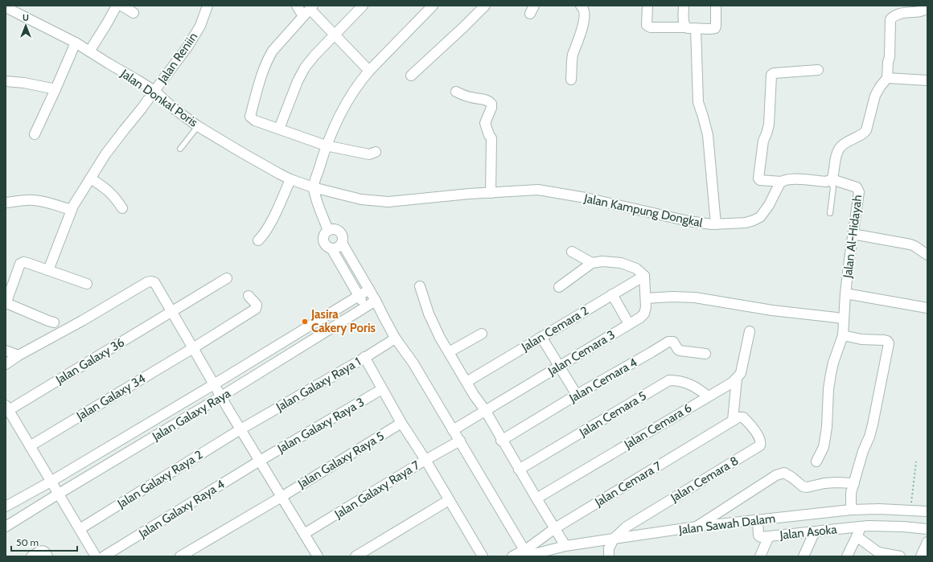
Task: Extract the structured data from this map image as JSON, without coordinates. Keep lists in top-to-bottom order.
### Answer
{
  "streets": {
    "street": [
      "Jalan Reniin",
      "Jalan Donkal Poris",
      "Jalan Kampung Dongkal",
      "Jalan Al-Hidayah",
      "Jalan Cemara 2",
      "Jalan Cemara 3",
      "Jalan Galaxy 36",
      "Jalan Cemara 4",
      "Jalan Galaxy Raya 1",
      "Jalan Galaxy 34",
      "Jalan Cemara 5",
      "Jalan Galaxy Raya",
      "Jalan Galaxy Raya 3",
      "Jalan Cemara 6",
      "Jalan Galaxy Raya 5",
      "Jalan Galaxy Raya 2",
      "Jalan Cemara 8",
      "Jalan Cemara 7",
      "Jalan Galaxy Raya 7",
      "Jalan Galaxy Raya 4",
      "Jalan Sawah Dalam",
      "Jalan Asoka"
    ]
  },
  "crossings": [
    ["Jalan Reniin", "Jalan Donkal Poris"],
    ["Jalan Donkal Poris", "Jalan Kampung Dongkal"],
    ["Jalan Cemara 2", "Jalan Cemara 3"],
    ["Jalan Galaxy Raya 1", "Jalan Galaxy Raya 2"],
    ["Jalan Cemara 5", "Jalan Cemara 6"],
    ["Jalan Galaxy Raya 3", "Jalan Galaxy Raya 4"],
    ["Jalan Cemara 8", "Jalan Cemara 7"],
    ["Jalan Cemara 8", "Jalan Sawah Dalam"],
    ["Jalan Cemara 7", "Jalan Sawah Dalam"],
    ["Jalan Sawah Dalam", "Jalan Asoka"]
  ],
  "places": ["Jasira Cakery Poris"],
  "scale_bar": "50 m",
  "north": "top"
}
